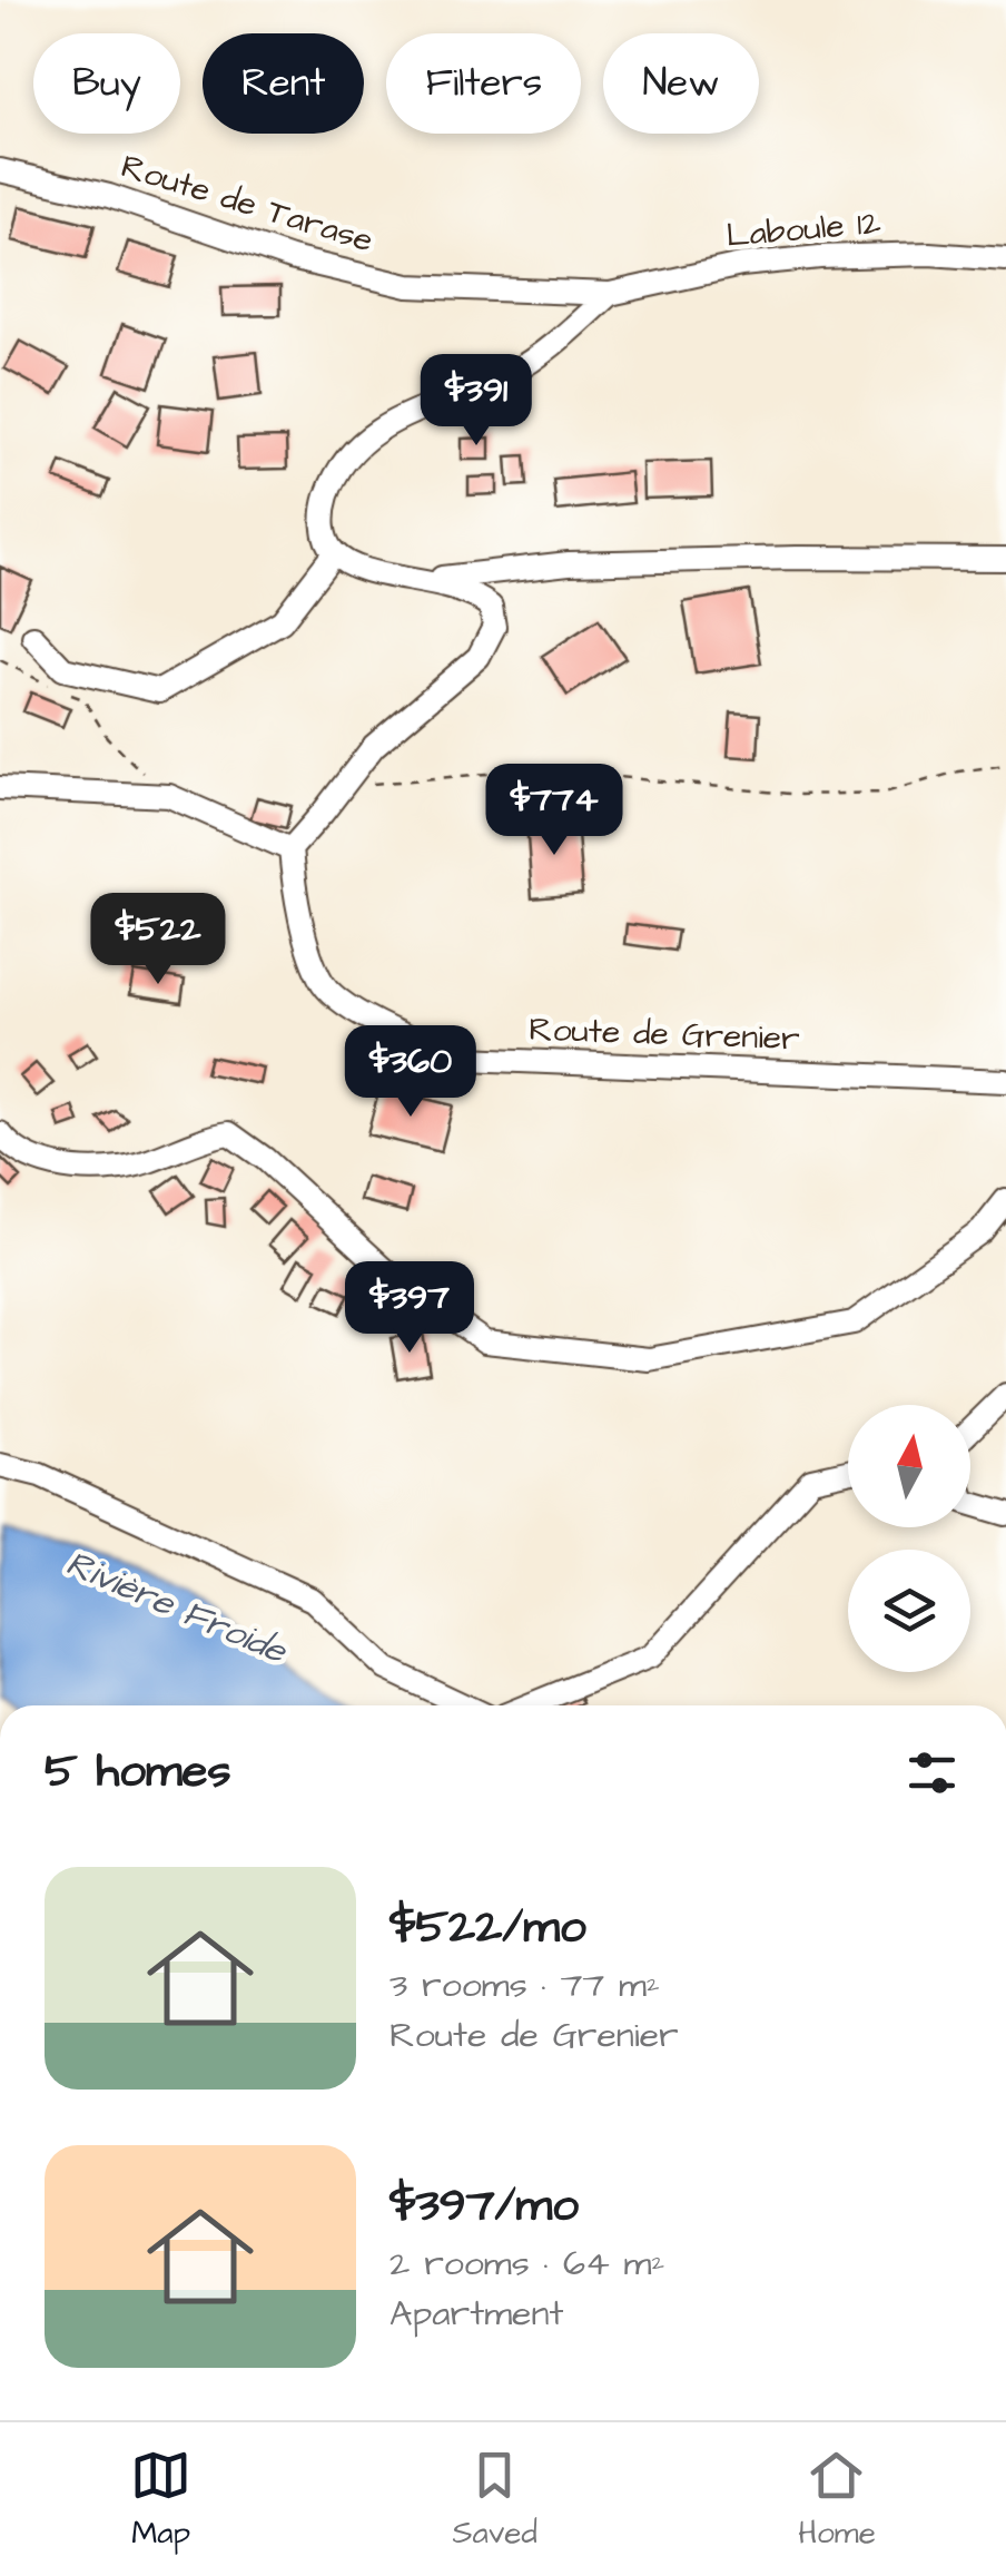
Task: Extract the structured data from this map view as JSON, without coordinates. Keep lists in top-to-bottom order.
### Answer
{
  "streets": {
    "street": ["Route de Tarase", "Laboule 12", "Route de Grenier"]
  },
  "crossings": [
    ["Route de Tarase", "Laboule 12"]
  ],
  "water": ["Rivière Froide"],
  "north": "top",
  "page": {
    "chip": [
      "Buy",
      "Rent",
      "Filters",
      "New"
    ],
    "price": [
      "$391",
      "$774",
      "$522",
      "$360",
      "$397"
    ],
    "heading": "5 homes",
    "list": [
      {
        "name": "$522/mo",
        "note": "3 rooms · 77 m² · Route de Grenier"
      },
      {
        "name": "$397/mo",
        "note": "2 rooms · 64 m² · Apartment"
      }
    ],
    "tabs": ["Map", "Saved", "Home"]
  }
}
